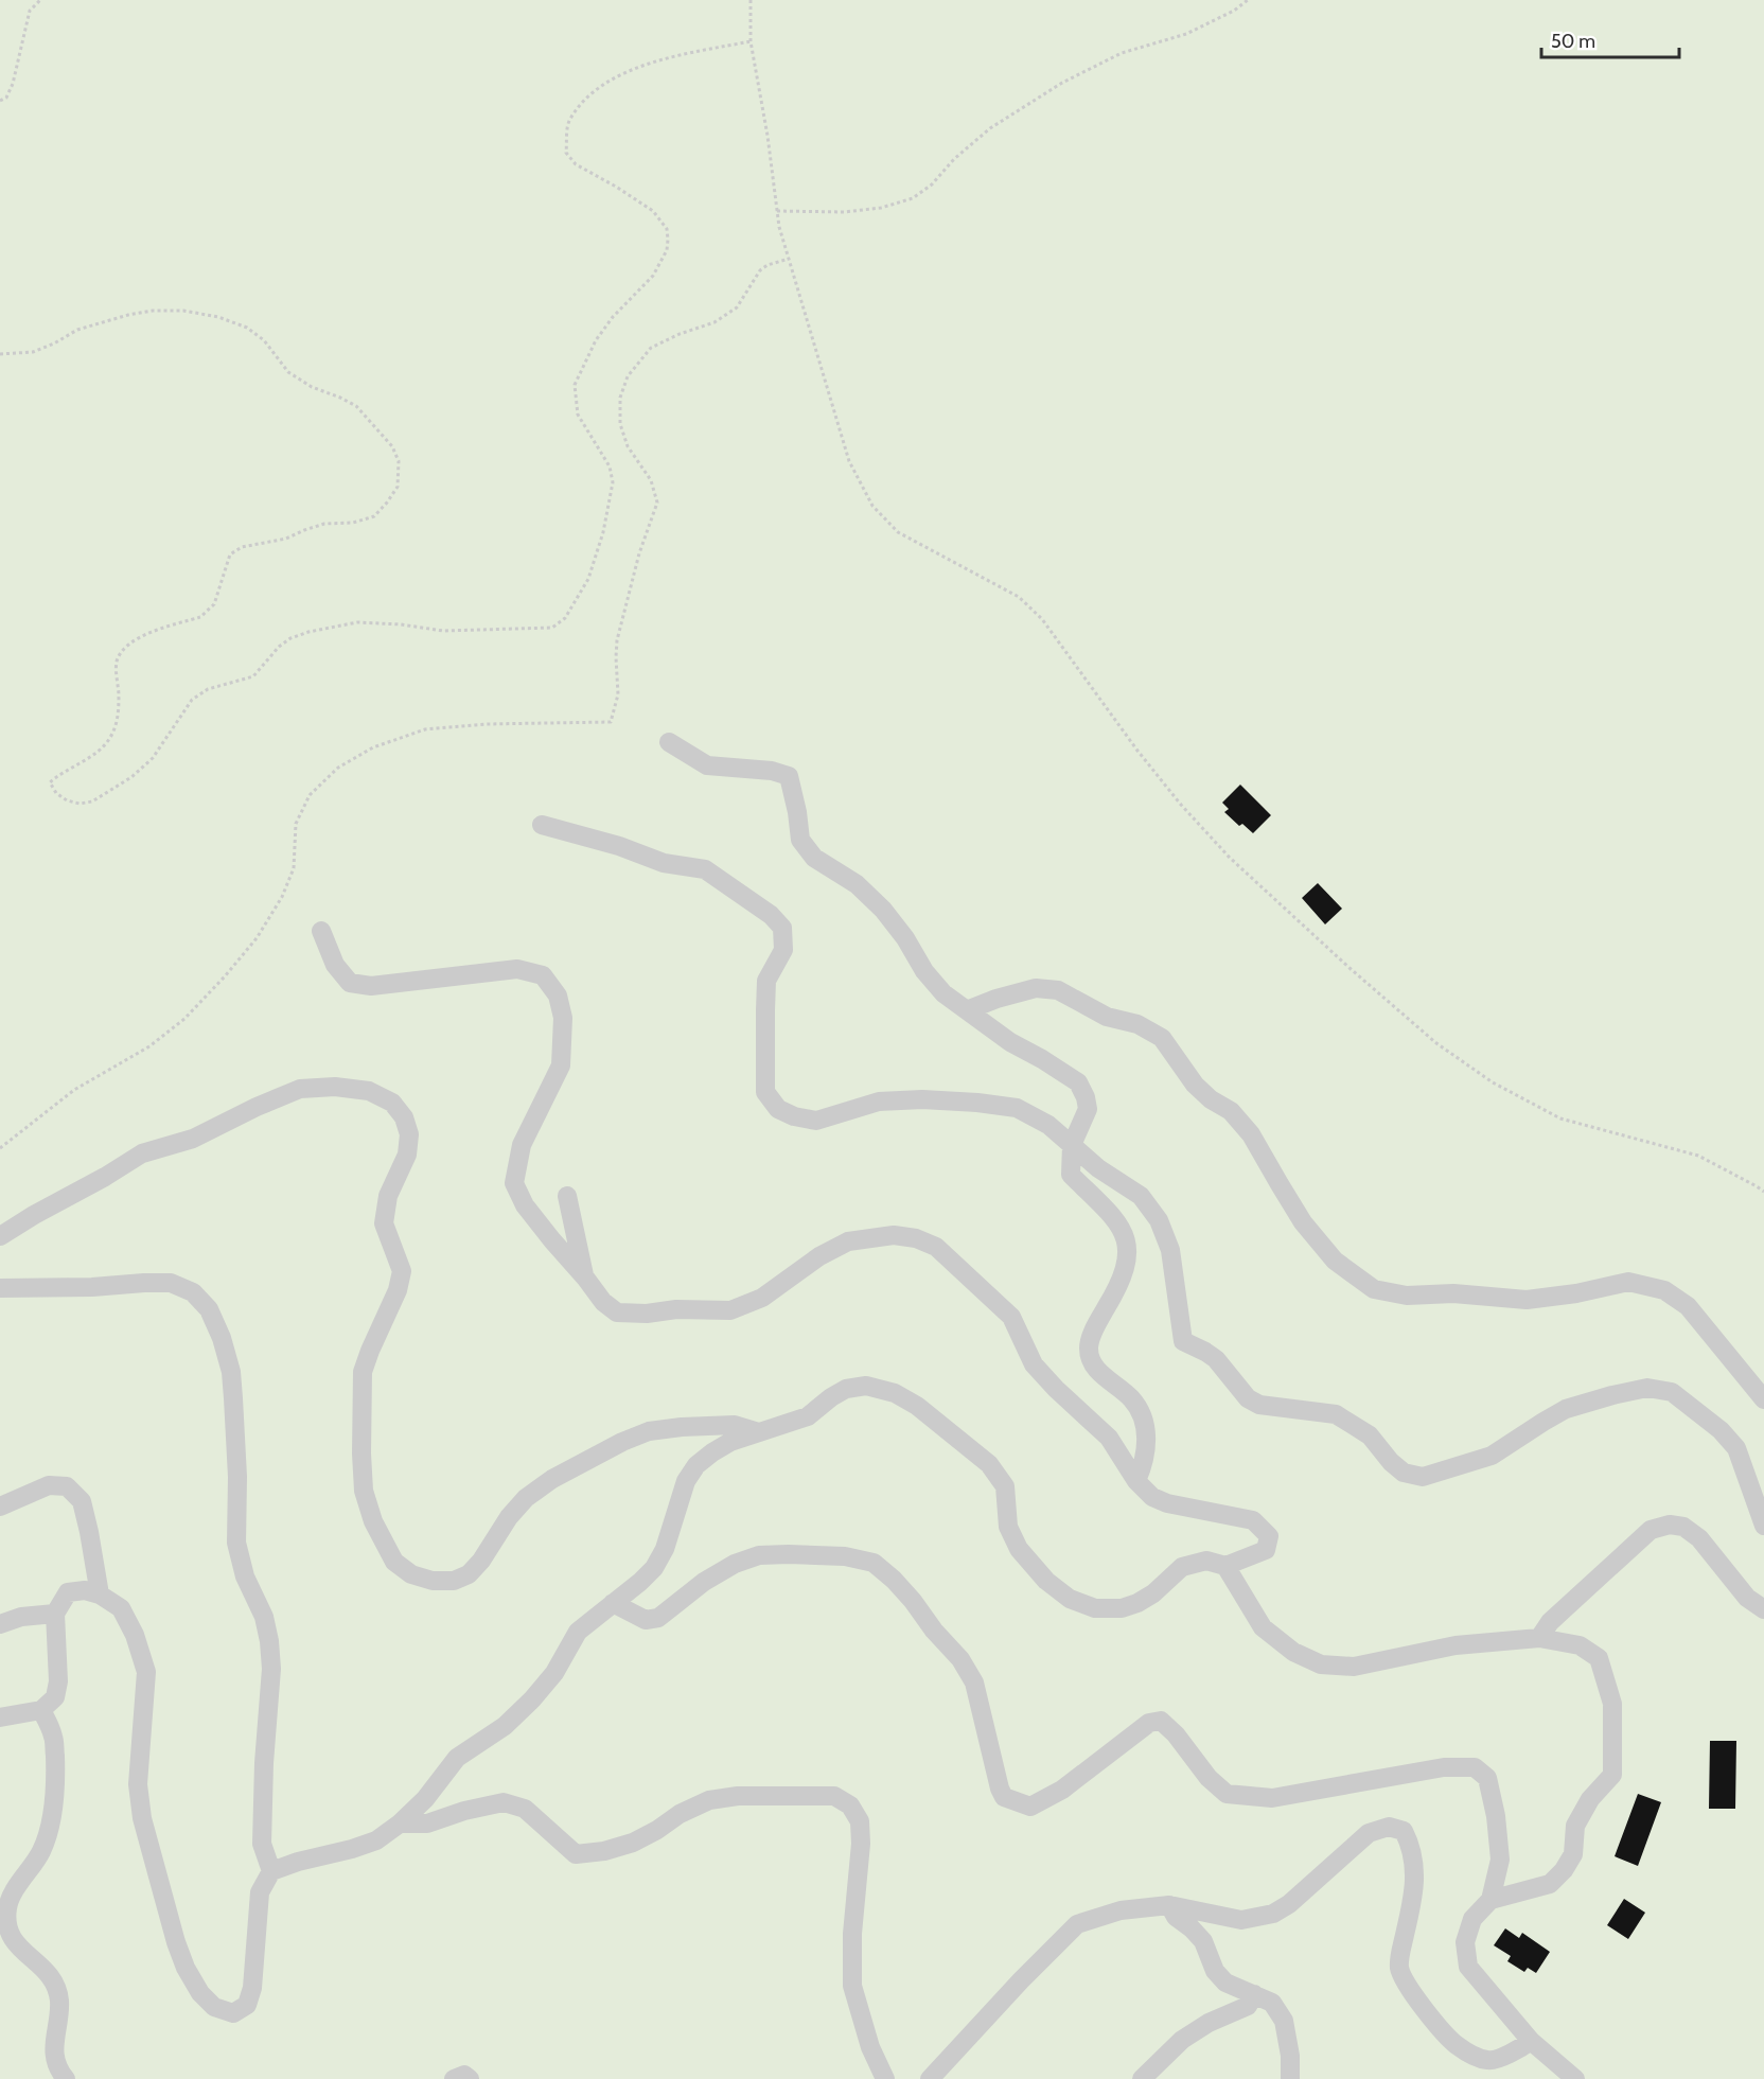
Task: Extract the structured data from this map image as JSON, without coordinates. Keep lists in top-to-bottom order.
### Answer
{
  "scale_bar": "50 m"
}
